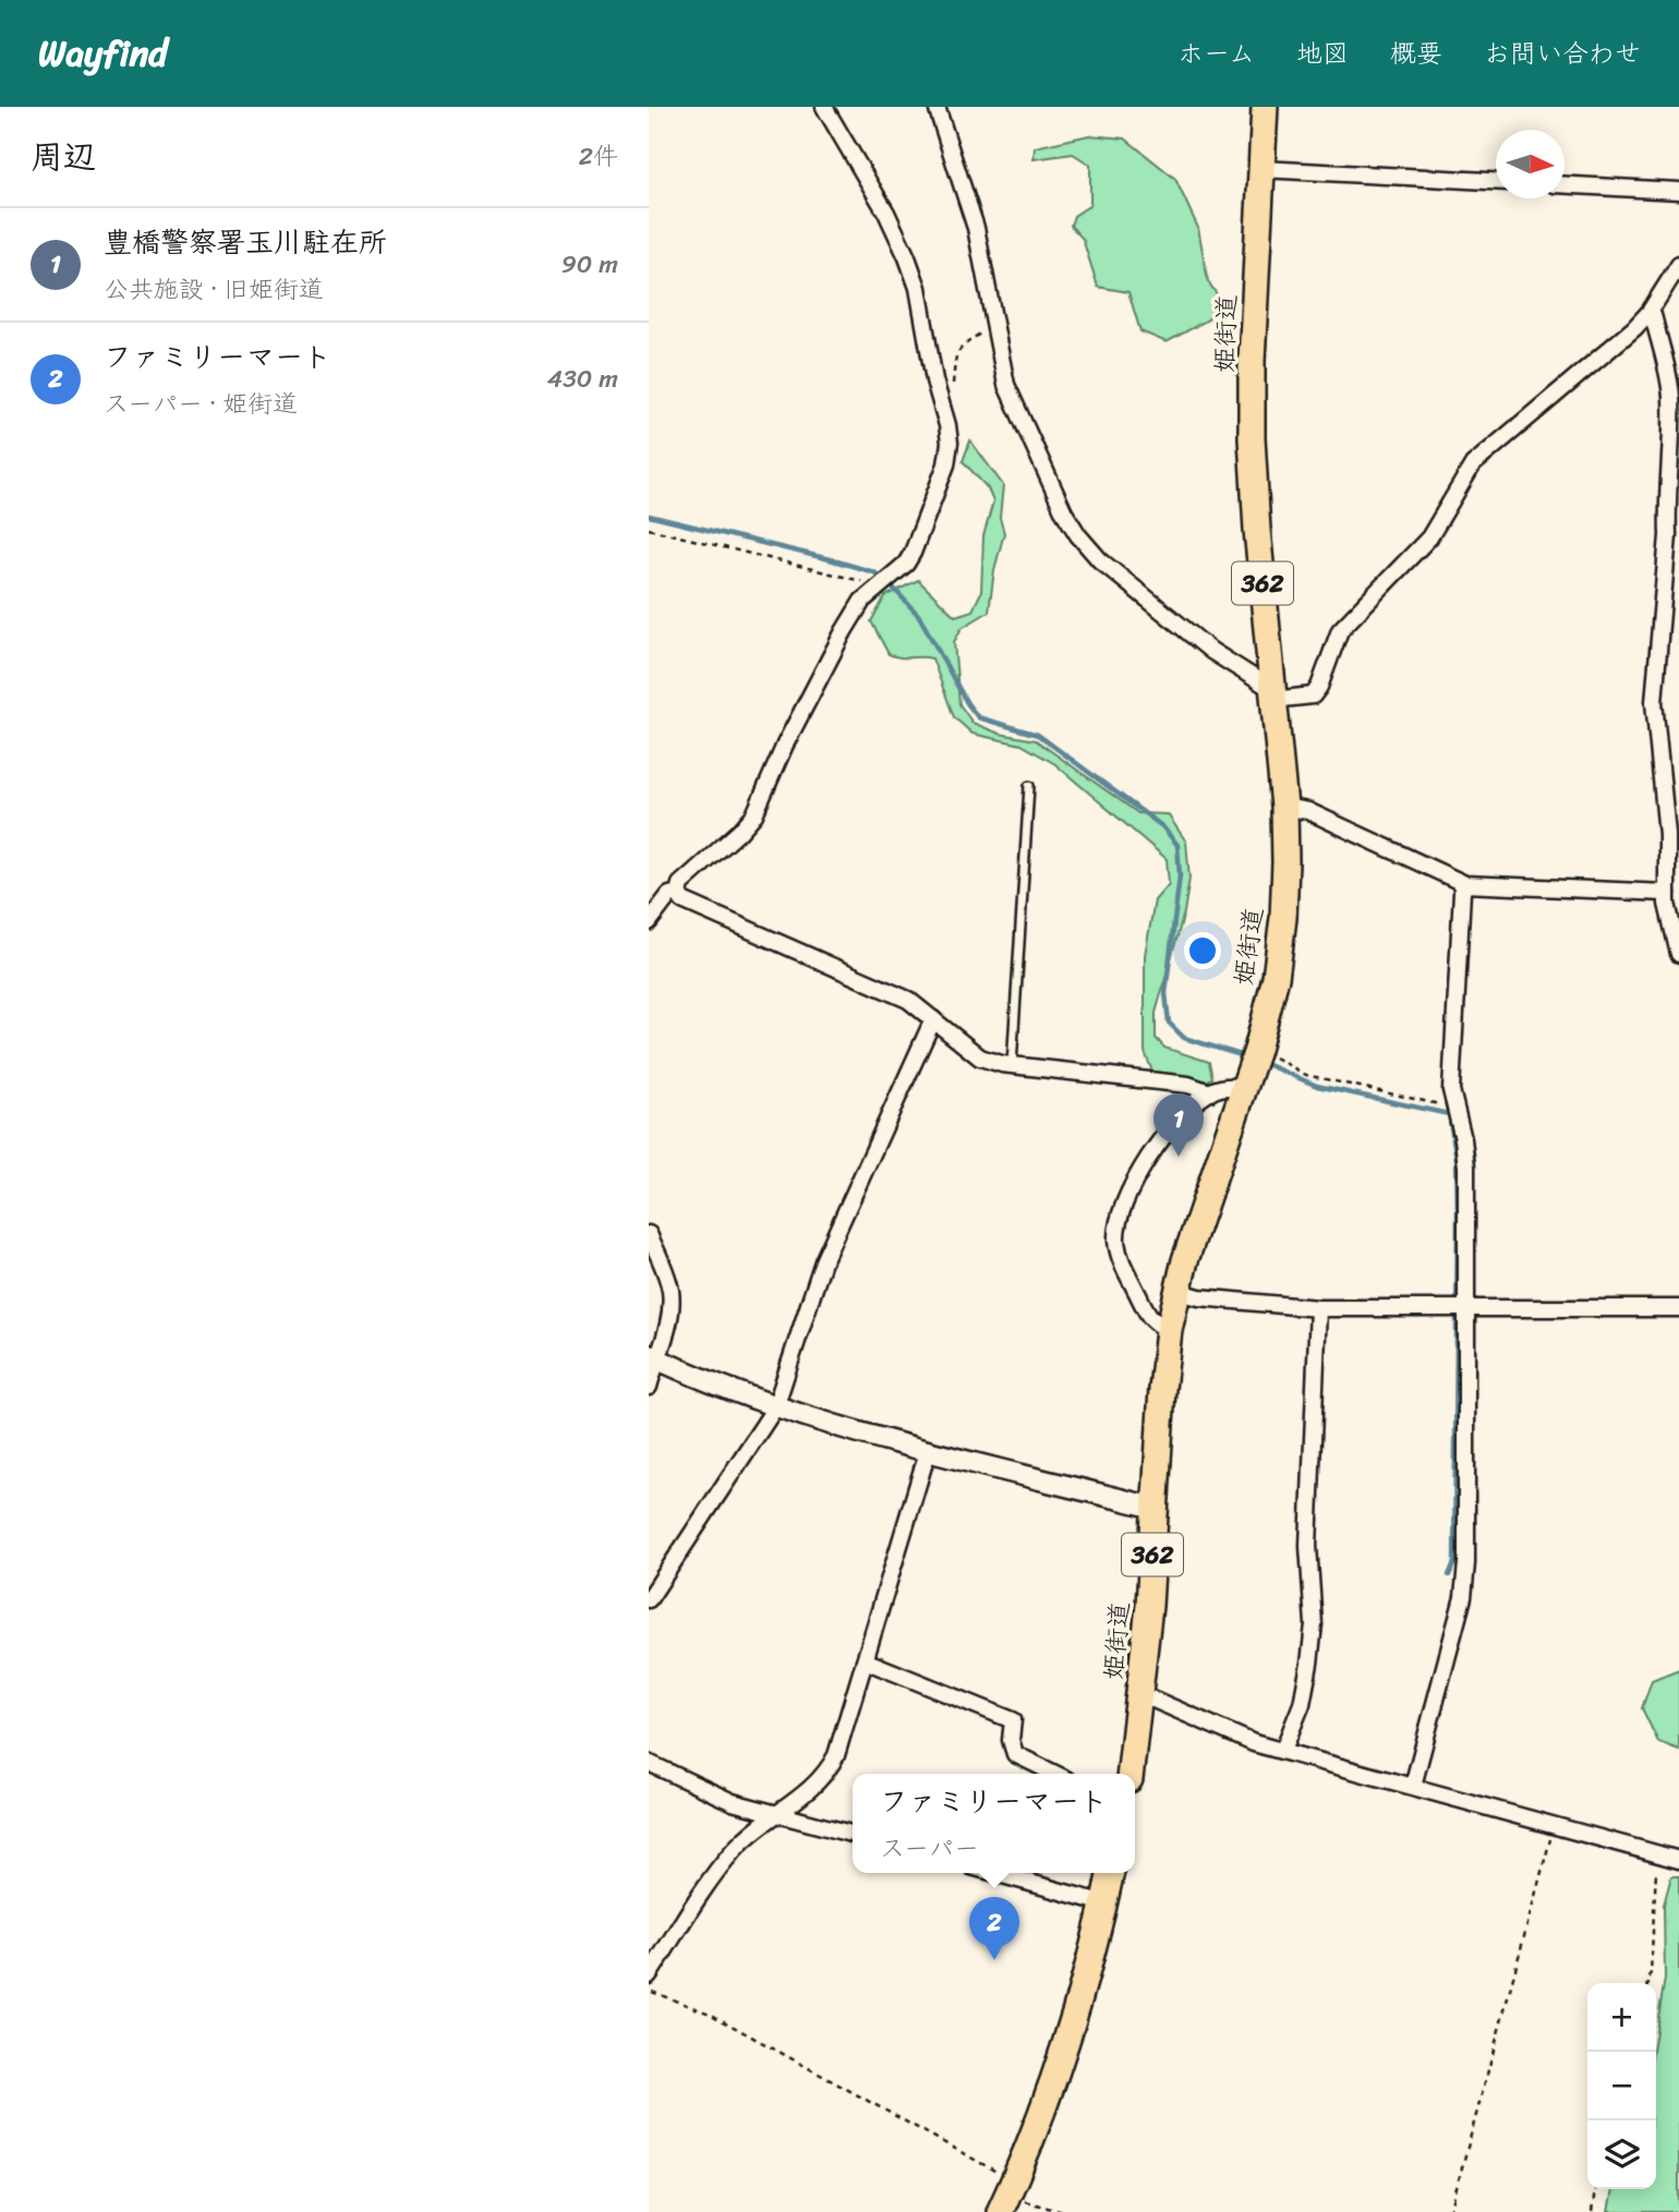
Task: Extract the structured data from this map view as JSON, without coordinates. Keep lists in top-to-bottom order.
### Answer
{
  "streets": {
    "highway": ["姫街道", "362"]
  },
  "north": "right",
  "page": {
    "header": "Wayfind",
    "nav": [
      "ホーム",
      "地図",
      "概要",
      "お問い合わせ"
    ],
    "heading": ["周辺", "2件"],
    "list": [
      {
        "mark": "1",
        "name": "豊橋警察署玉川駐在所",
        "note": "公共施設 · 旧姫街道",
        "value": "90 m"
      },
      {
        "mark": "2",
        "name": "ファミリーマート",
        "note": "スーパー · 姫街道",
        "value": "430 m"
      }
    ],
    "pins": ["1", "2"],
    "popup": ["ファミリーマート", "スーパー"],
    "map_buttons": ["+", "−"]
  }
}
